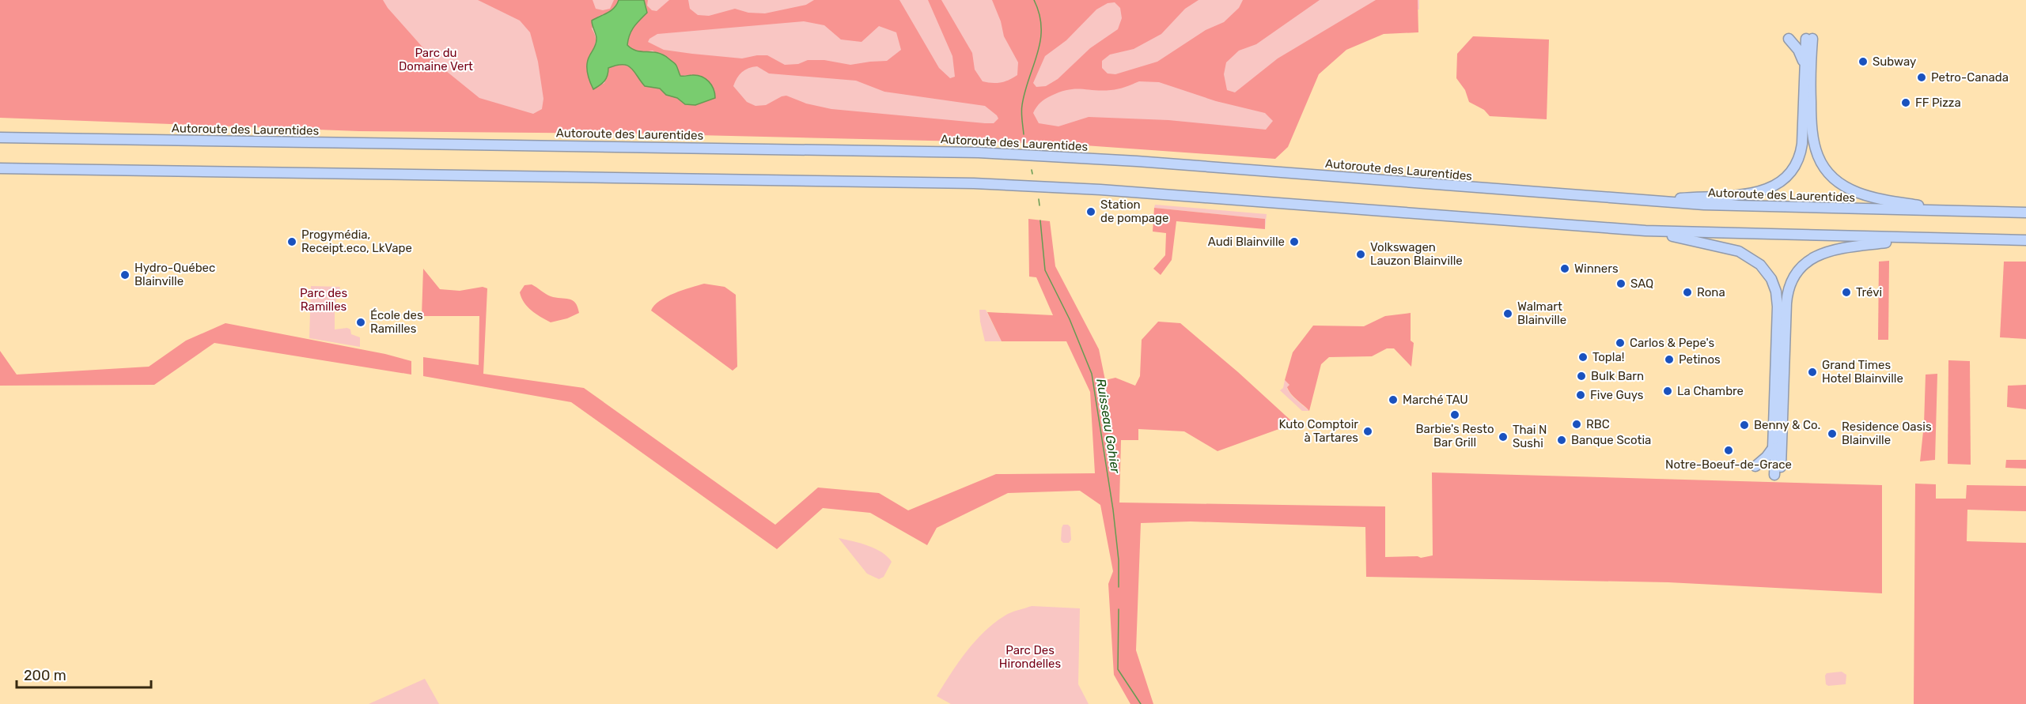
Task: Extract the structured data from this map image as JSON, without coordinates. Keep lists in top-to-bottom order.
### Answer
{
  "streets": {
    "highway": ["Autoroute des Laurentides"]
  },
  "water": ["Ruisseau Gohier"],
  "parks": ["Parc du Domaine Vert", "Parc des Ramilles", "Parc Des Hirondelles"],
  "places": [
    "Subway",
    "Petro-Canada",
    "FF Pizza",
    "Station de pompage",
    "Progymédia, Receipt.eco, LkVape",
    "Audi Blainville",
    "Volkswagen Lauzon Blainville",
    "Winners",
    "Hydro-Québec Blainville",
    "SAQ",
    "Rona",
    "Trévi",
    "Walmart Blainville",
    "École des Ramilles",
    "Carlos & Pepe's",
    "Topla!",
    "Petinos",
    "Grand Times Hotel Blainville",
    "Bulk Barn",
    "La Chambre",
    "Five Guys",
    "Marché TAU",
    "Barbie's Resto Bar Grill",
    "RBC",
    "Benny & Co.",
    "Kuto Comptoir à Tartares",
    "Residence Oasis Blainville",
    "Thai N Sushi",
    "Banque Scotia",
    "Notre-Boeuf-de-Grace"
  ],
  "scale_bar": "200 m"
}
